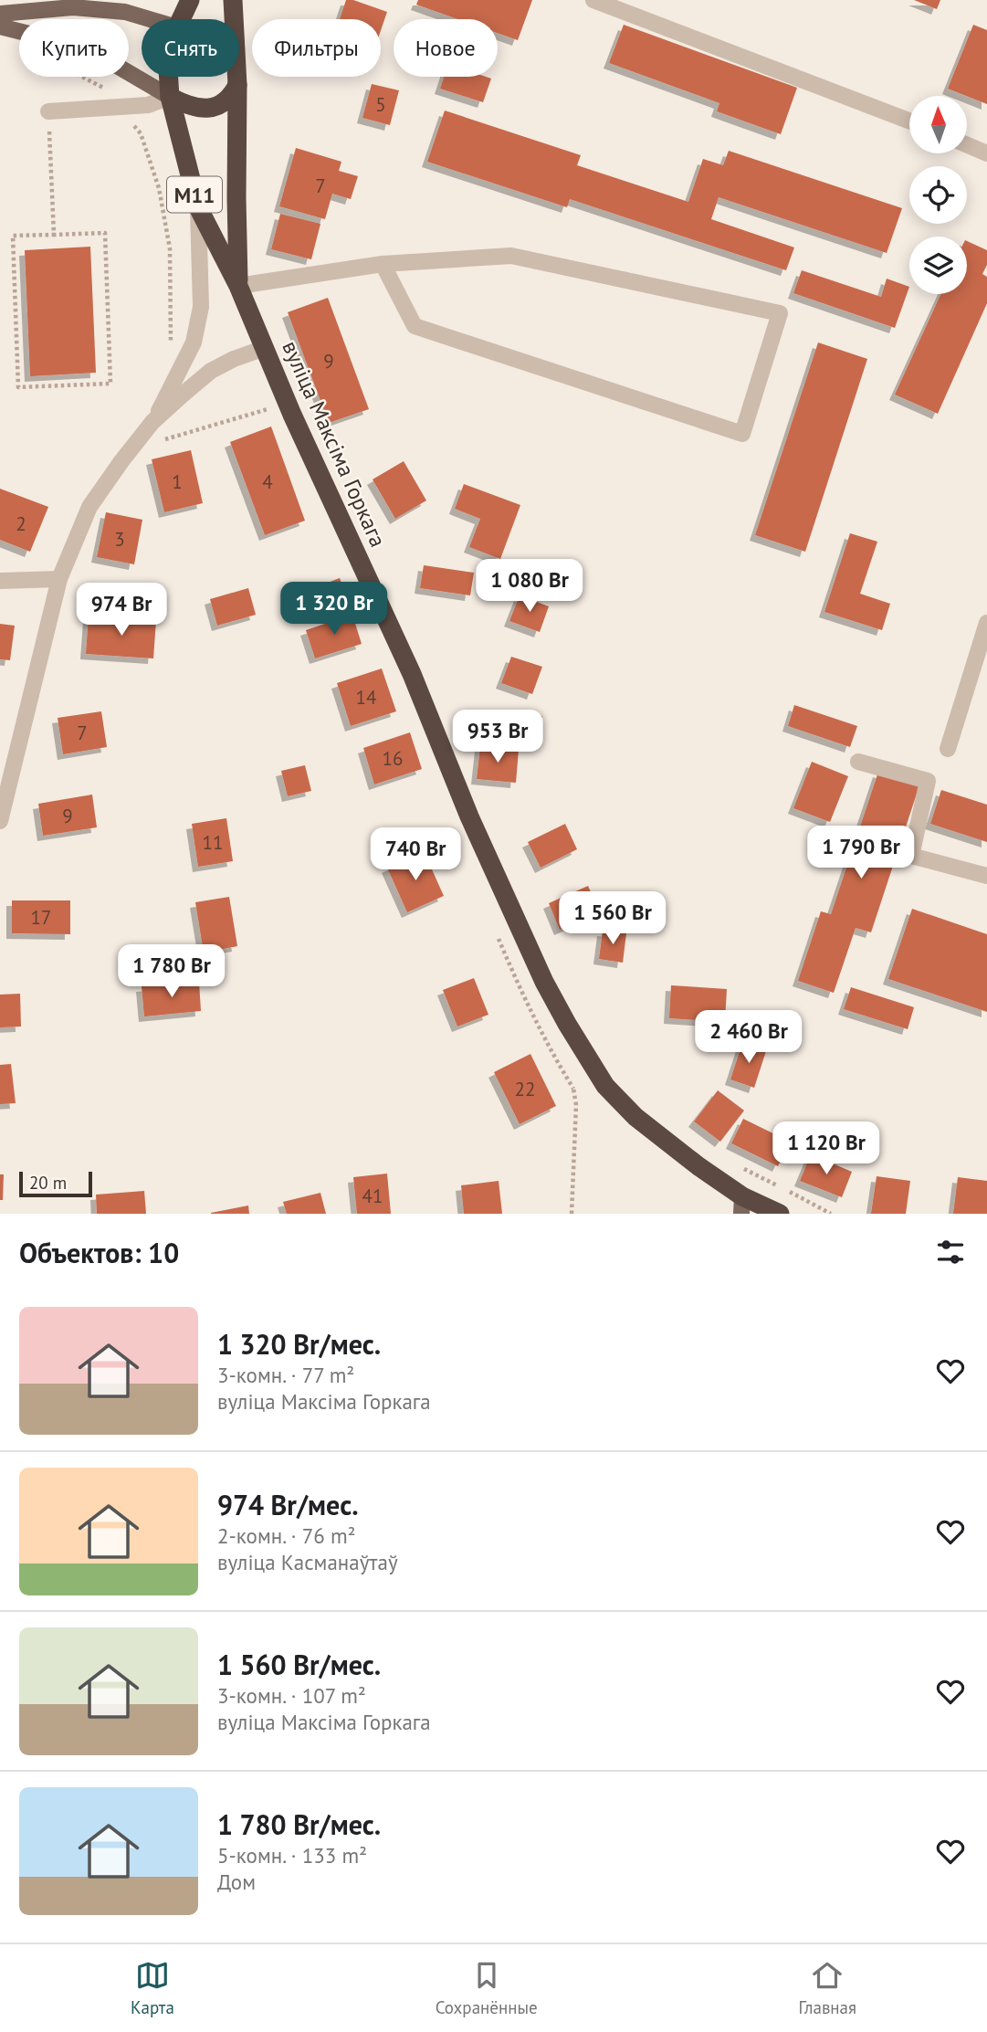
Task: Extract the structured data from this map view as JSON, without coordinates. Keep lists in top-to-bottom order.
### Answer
{
  "streets": {
    "highway": ["М11", "вуліца Максіма Горкага"]
  },
  "crossings": [
    ["М11", "вуліца Максіма Горкага"]
  ],
  "house_numbers": [
    "5",
    "7",
    "9",
    "1",
    "4",
    "2",
    "3",
    "14",
    "7",
    "16",
    "9",
    "11",
    "17",
    "22",
    "41"
  ],
  "scale_bar": "20 m",
  "north": "top",
  "page": {
    "chip": [
      "Купить",
      "Снять",
      "Фильтры",
      "Новое"
    ],
    "price": [
      "1 080 Br",
      "1 320 Br",
      "974 Br",
      "953 Br",
      "1 790 Br",
      "740 Br",
      "1 560 Br",
      "1 780 Br",
      "2 460 Br",
      "1 120 Br"
    ],
    "scale": "20 m",
    "heading": "Объектов: 10",
    "list": [
      {
        "name": "1 320 Br/мес.",
        "note": "3-комн. · 77 m² · вуліца Максіма Горкага"
      },
      {
        "name": "974 Br/мес.",
        "note": "2-комн. · 76 m² · вуліца Касманаўтаў"
      },
      {
        "name": "1 560 Br/мес.",
        "note": "3-комн. · 107 m² · вуліца Максіма Горкага"
      },
      {
        "name": "1 780 Br/мес.",
        "note": "5-комн. · 133 m² · Дом"
      }
    ],
    "tabs": ["Карта", "Сохранённые", "Главная"]
  }
}
